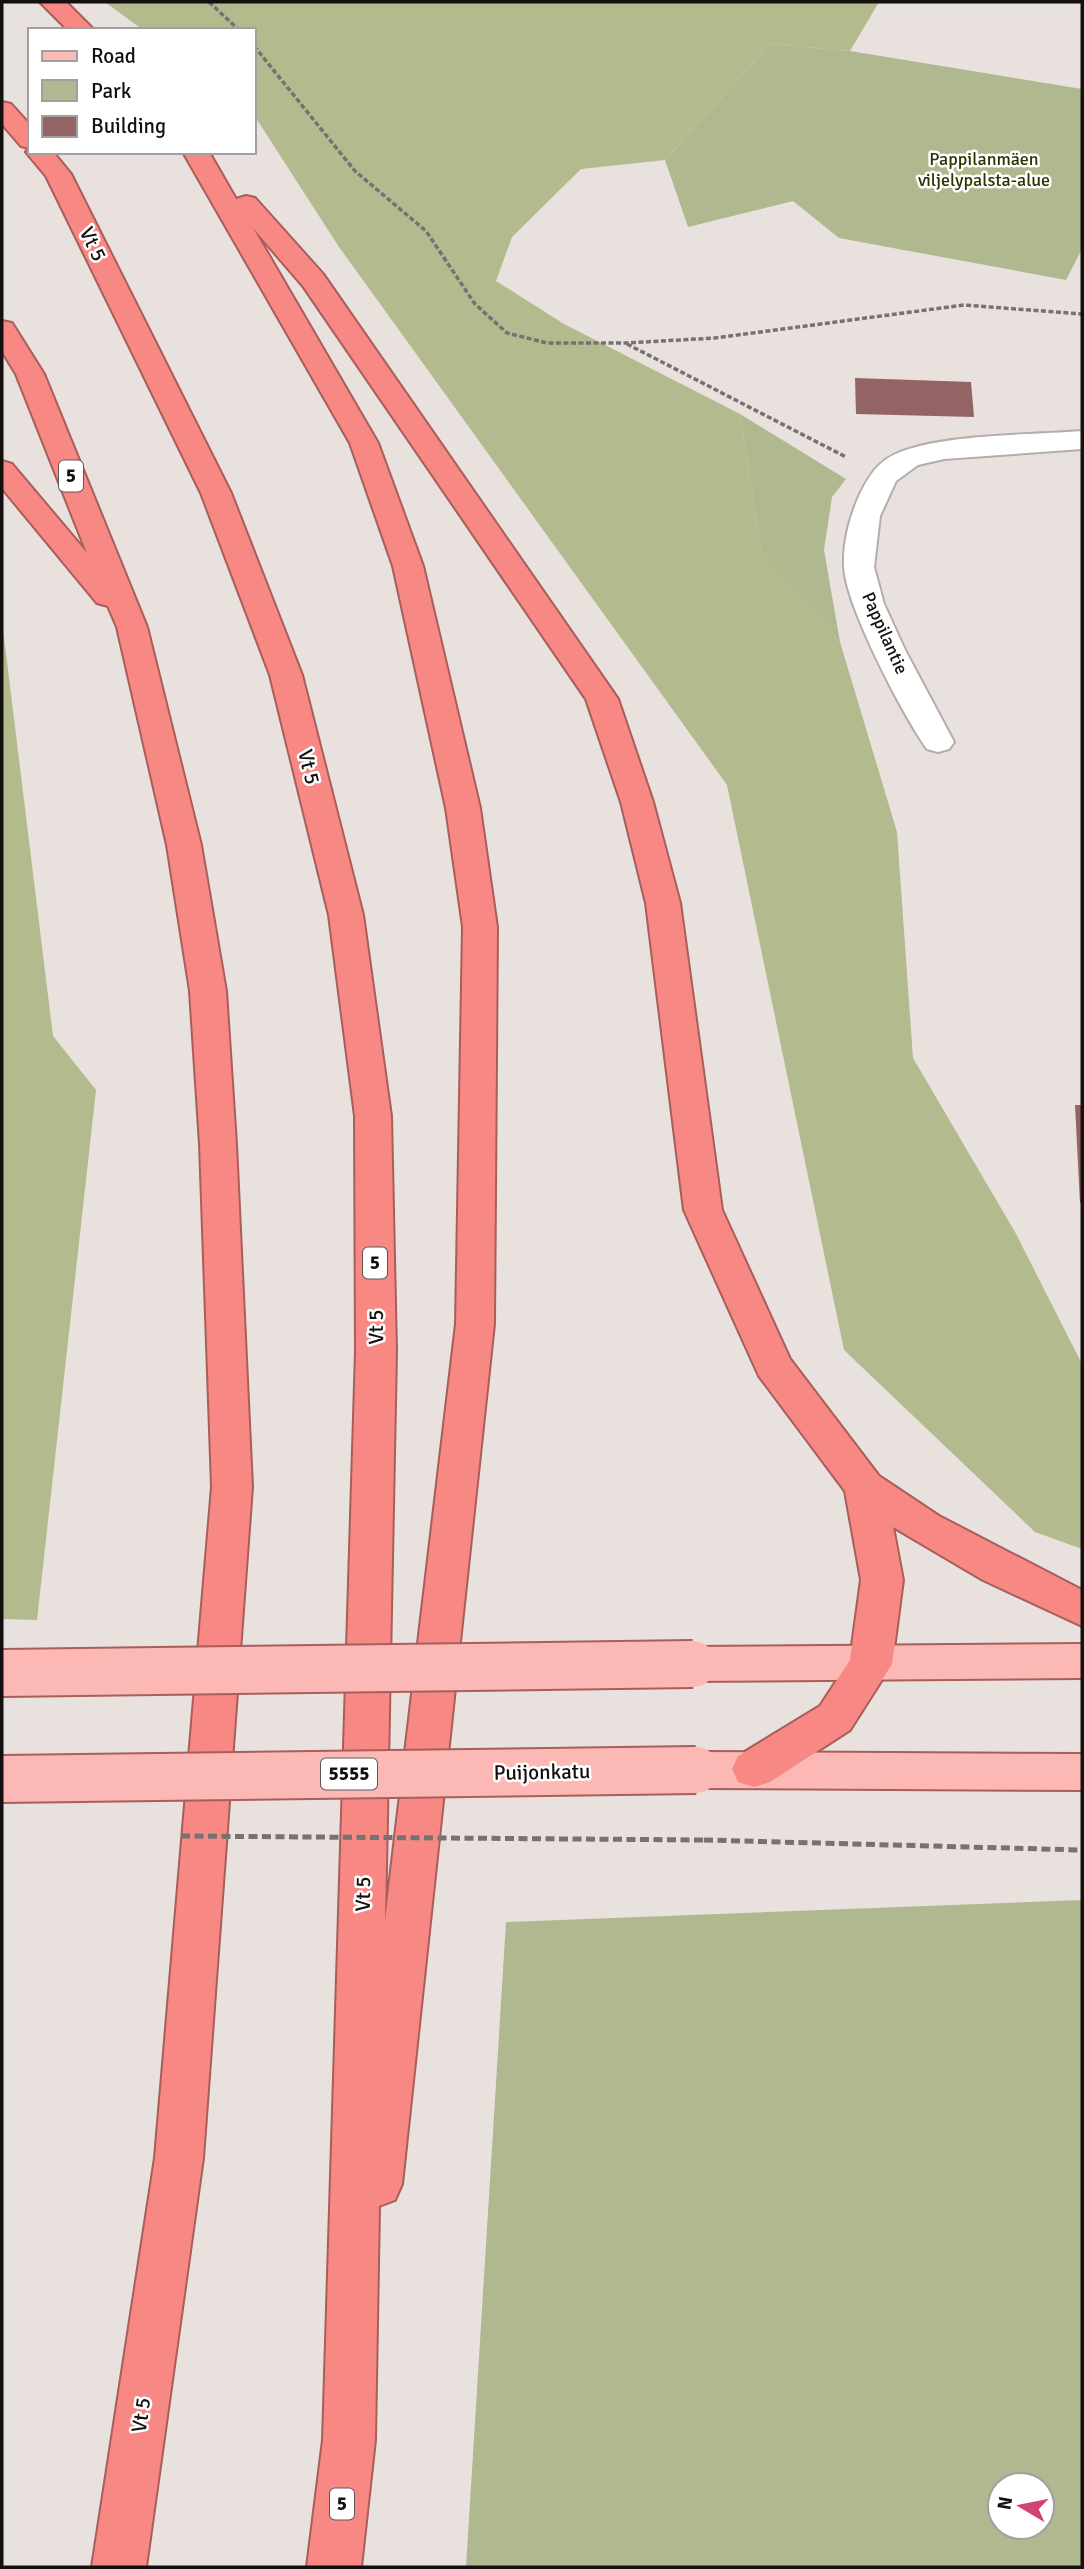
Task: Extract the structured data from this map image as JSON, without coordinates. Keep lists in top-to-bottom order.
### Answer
{
  "streets": {
    "highway": ["Vt 5", "5"],
    "main road": ["Puijonkatu", "5555"],
    "street": ["Pappilantie"]
  },
  "parks": ["Pappilanmäen viljelypalsta-alue"],
  "legend": ["Road", "Park", "Building"],
  "north": "left"
}
